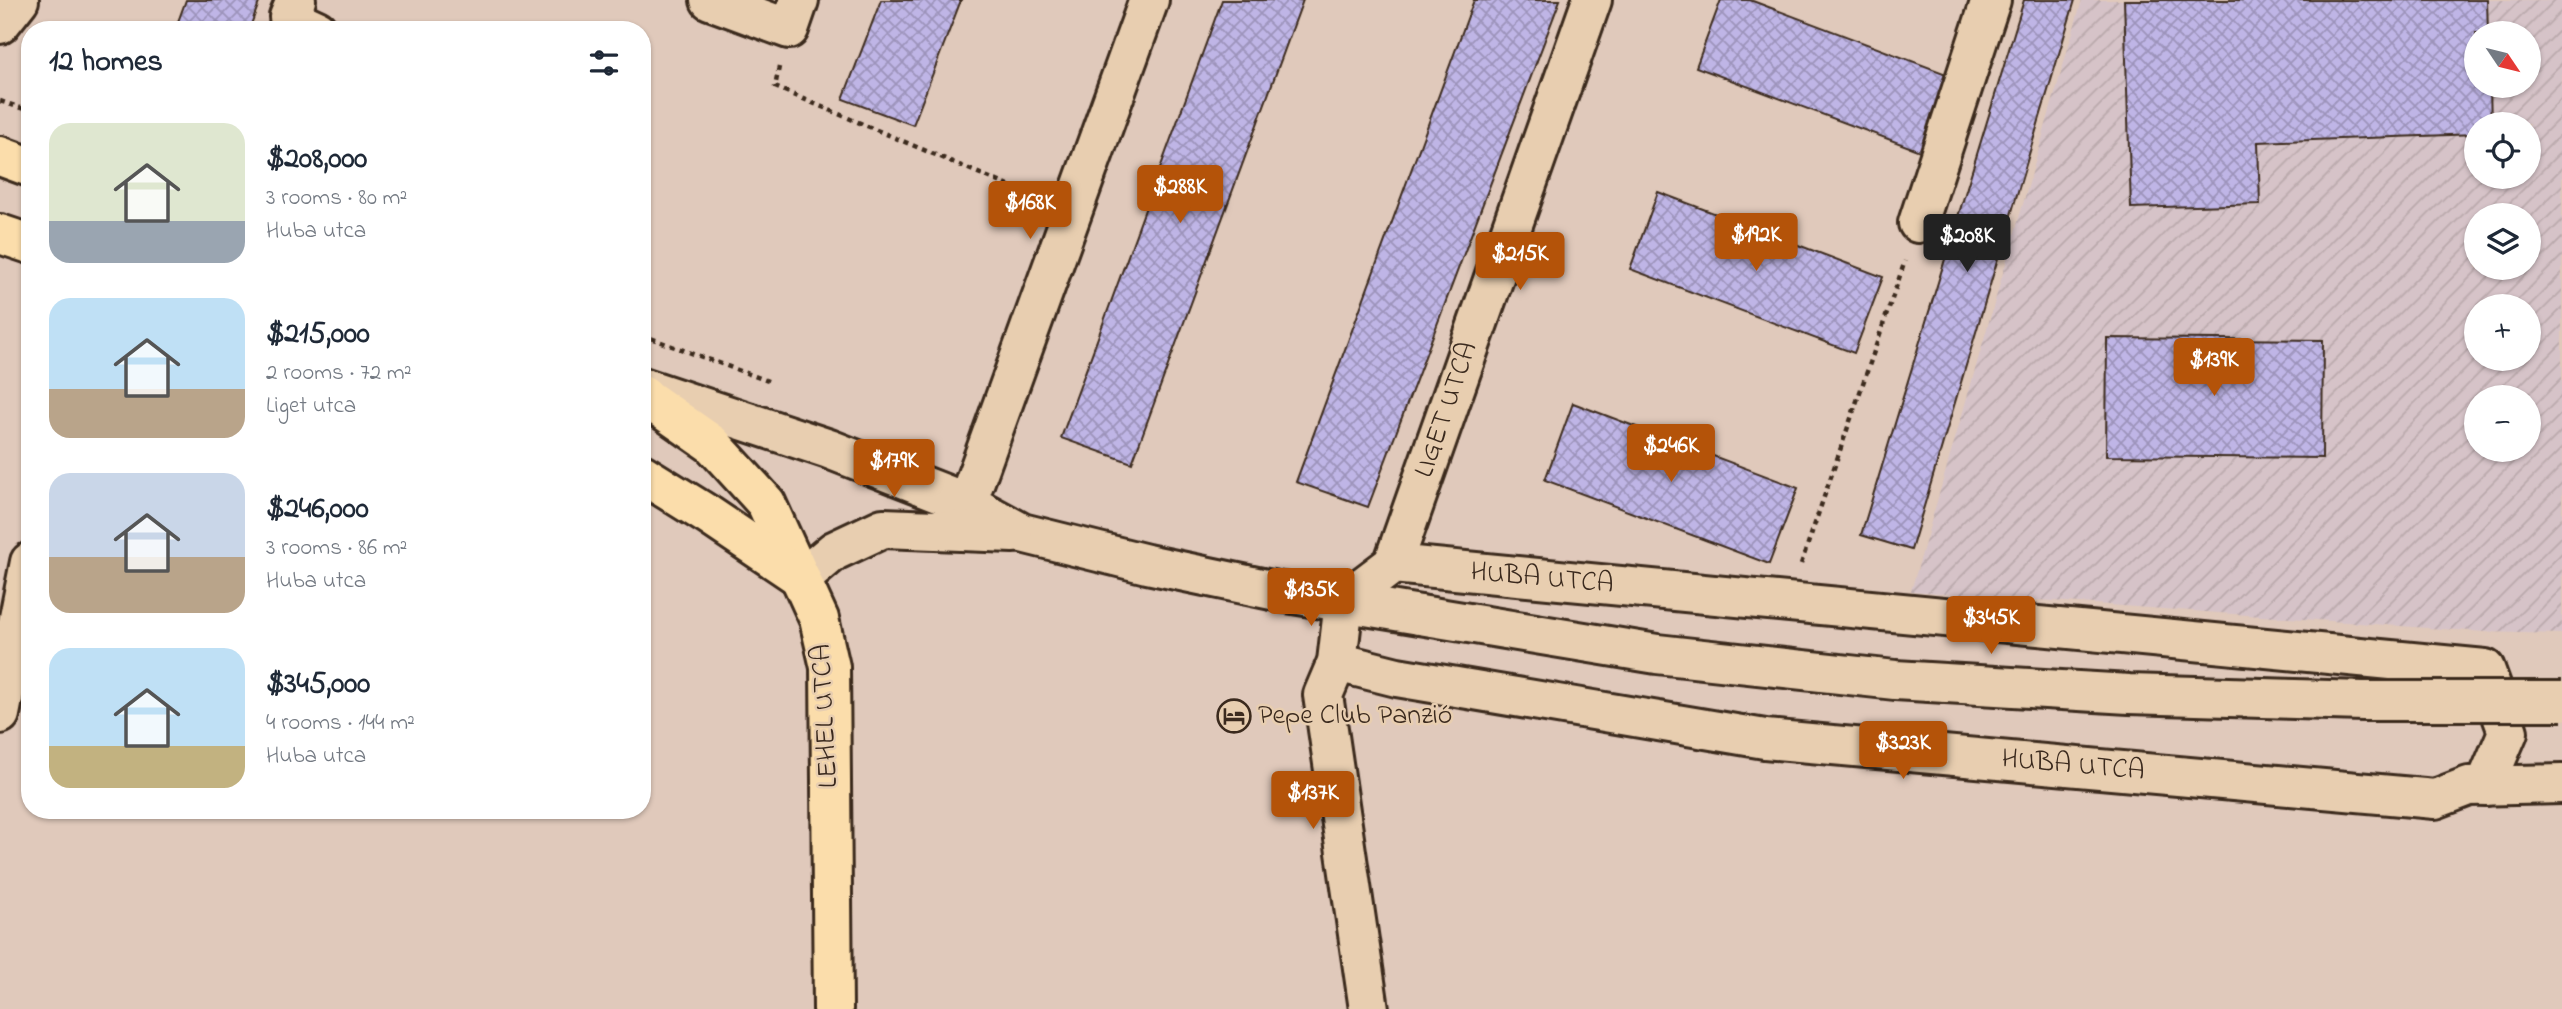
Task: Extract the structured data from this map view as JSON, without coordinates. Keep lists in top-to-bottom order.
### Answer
{
  "streets": {
    "main road": ["LEHEL UTCA"],
    "street": ["LIGET UTCA", "HUBA UTCA"]
  },
  "crossings": [
    ["LIGET UTCA", "HUBA UTCA"]
  ],
  "places": {
    "hotel": ["Pepe Club Panzió"]
  },
  "north": "bottom right",
  "page": {
    "map_buttons": ["+", "−"],
    "heading": "12 homes",
    "list": [
      {
        "name": "$208,000",
        "note": "3 rooms · 80 m² · Huba utca"
      },
      {
        "name": "$215,000",
        "note": "2 rooms · 72 m² · Liget utca"
      },
      {
        "name": "$246,000",
        "note": "3 rooms · 86 m² · Huba utca"
      },
      {
        "name": "$345,000",
        "note": "4 rooms · 144 m² · Huba utca"
      }
    ],
    "price": [
      "$288K",
      "$168K",
      "$192K",
      "$208K",
      "$215K",
      "$139K",
      "$246K",
      "$179K",
      "$135K",
      "$345K",
      "$323K",
      "$137K"
    ]
  }
}
